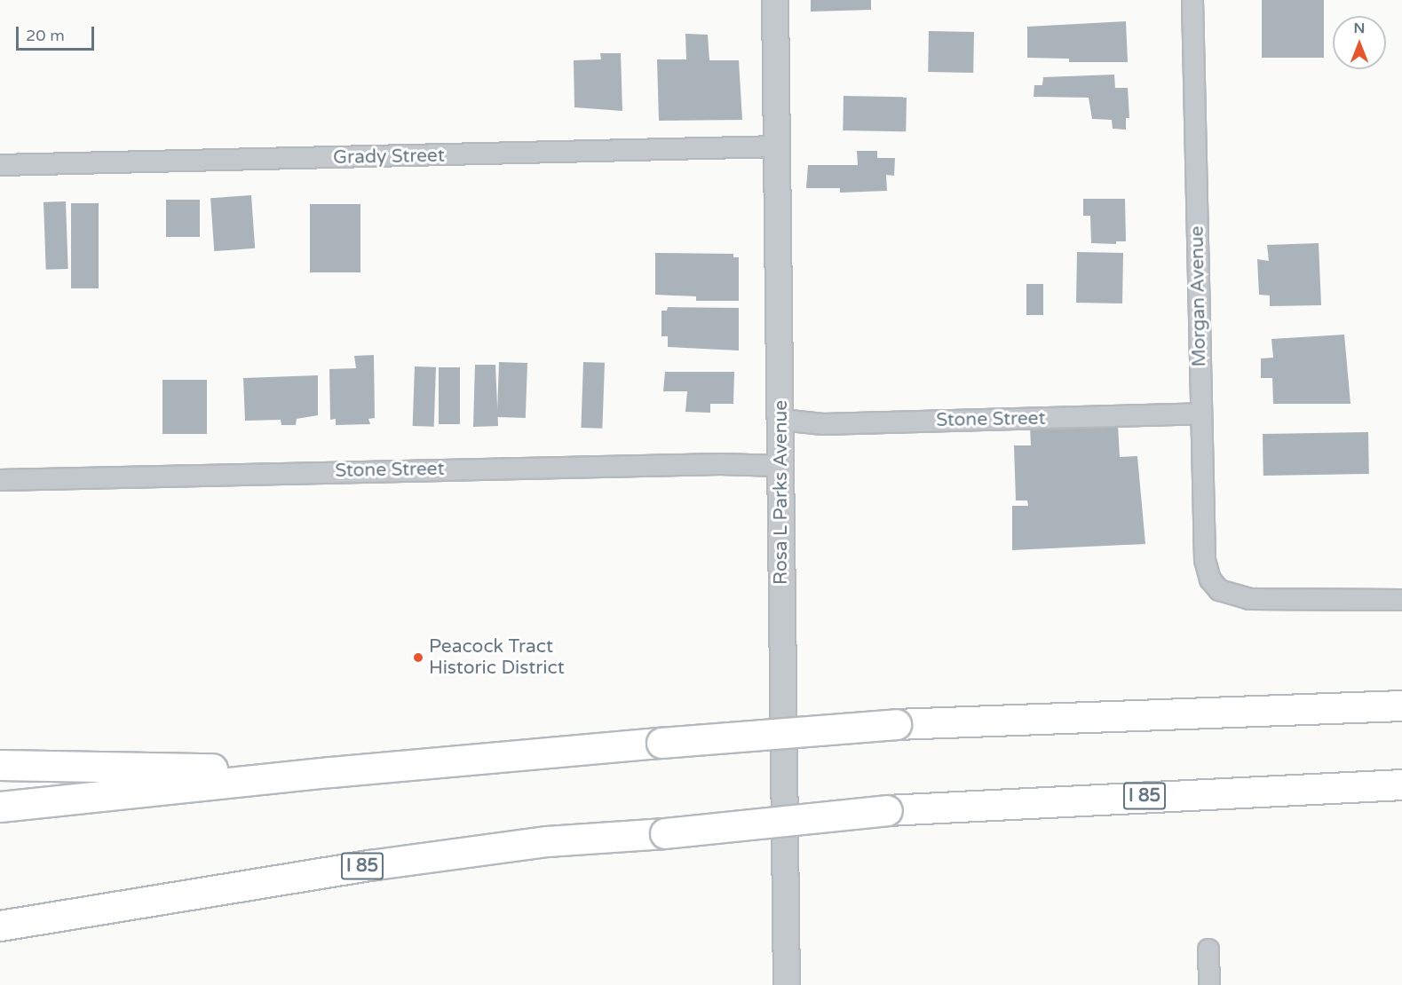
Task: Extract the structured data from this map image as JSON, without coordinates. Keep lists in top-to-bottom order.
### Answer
{
  "streets": {
    "highway": ["I 85"],
    "street": [
      "Grady Street",
      "Morgan Avenue",
      "Stone Street",
      "Rosa L Parks Avenue"
    ]
  },
  "crossings": [
    ["Grady Street", "Rosa L Parks Avenue"],
    ["Morgan Avenue", "Stone Street"],
    ["Stone Street", "Rosa L Parks Avenue"]
  ],
  "places": ["Peacock Tract Historic District"],
  "scale_bar": "20 m",
  "north": "top"
}
